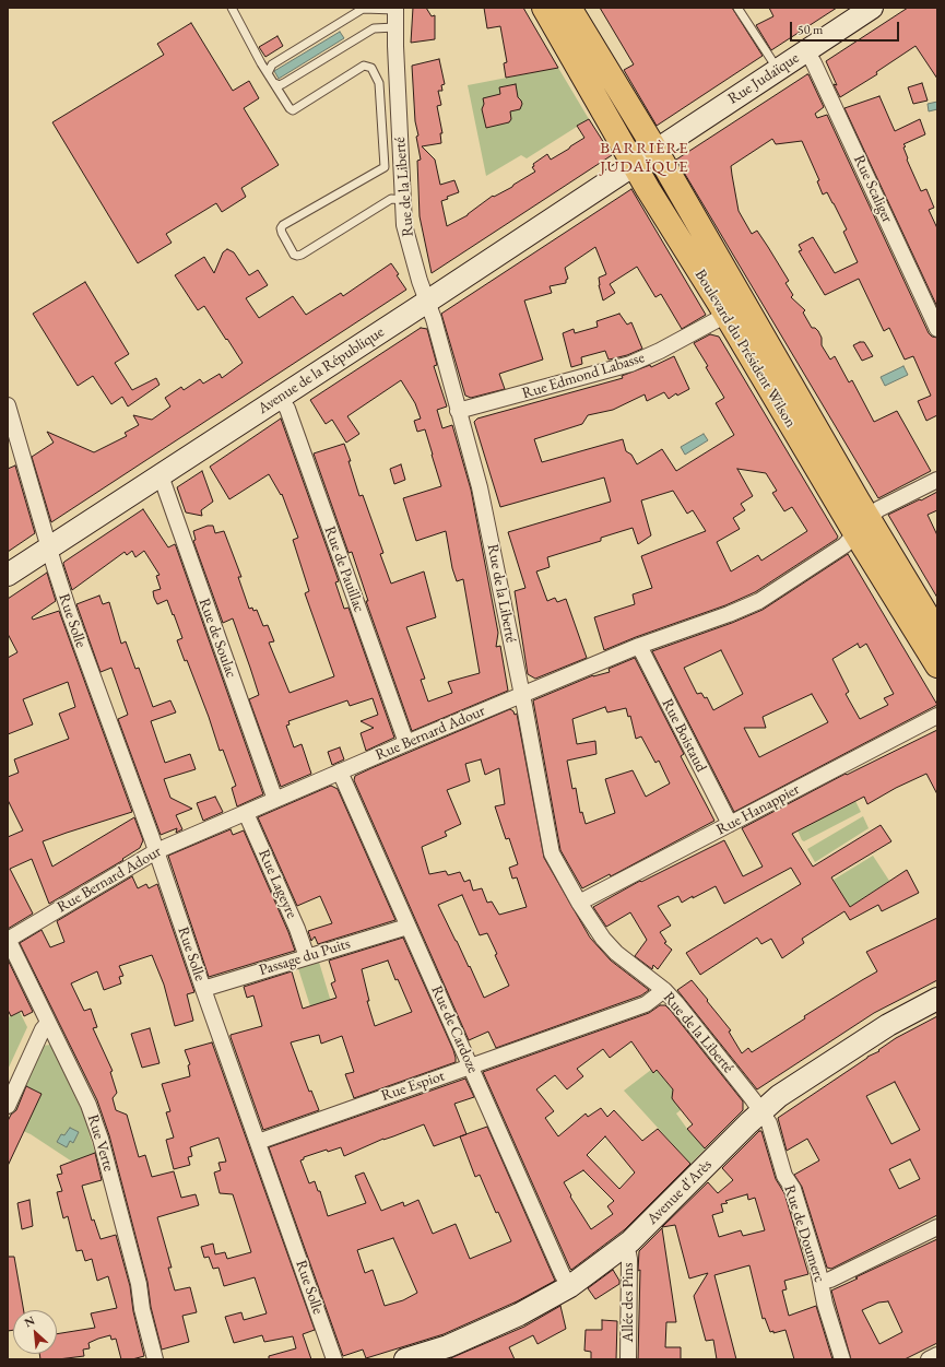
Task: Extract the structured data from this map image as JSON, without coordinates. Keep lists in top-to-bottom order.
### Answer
{
  "streets": {
    "main road": [
      "Rue Judaïque",
      "Boulevard du Président Wilson",
      "Avenue de la République",
      "Avenue d'Arès"
    ],
    "street": [
      "Rue de la Liberté",
      "Rue Scaliger",
      "Rue Edmond Labasse",
      "Rue de Pauillac",
      "Rue Solle",
      "Rue de Soulac",
      "Rue Bernard Adour",
      "Rue Boistaud",
      "Rue Hanappier",
      "Rue Lageyre",
      "Passage du Puits",
      "Rue de Cardoze",
      "Rue Espiot",
      "Rue Verte",
      "Rue de Doumerc",
      "Allée des Pins"
    ]
  },
  "crossings": [
    ["Rue Judaïque", "Rue Scaliger"],
    ["Rue Judaïque", "Boulevard du Président Wilson"],
    ["Rue de la Liberté", "Avenue de la République"],
    ["Rue de la Liberté", "Rue Edmond Labasse"],
    ["Rue de la Liberté", "Rue Bernard Adour"],
    ["Rue de la Liberté", "Rue Hanappier"],
    ["Rue de la Liberté", "Rue Espiot"],
    ["Rue de la Liberté", "Avenue d'Arès"],
    ["Rue de la Liberté", "Rue de Doumerc"],
    ["Boulevard du Président Wilson", "Avenue de la République"],
    ["Boulevard du Président Wilson", "Rue Edmond Labasse"],
    ["Boulevard du Président Wilson", "Rue Bernard Adour"],
    ["Avenue de la République", "Rue de Pauillac"],
    ["Avenue de la République", "Rue Solle"],
    ["Avenue de la République", "Rue de Soulac"],
    ["Rue de Pauillac", "Rue Bernard Adour"],
    ["Rue Solle", "Rue Bernard Adour"],
    ["Rue Solle", "Passage du Puits"],
    ["Rue Solle", "Rue Espiot"],
    ["Rue de Soulac", "Rue Bernard Adour"],
    ["Rue Bernard Adour", "Rue Boistaud"],
    ["Rue Bernard Adour", "Rue Lageyre"],
    ["Rue Bernard Adour", "Rue de Cardoze"],
    ["Rue Bernard Adour", "Rue Verte"],
    ["Rue Boistaud", "Rue Hanappier"],
    ["Rue Lageyre", "Passage du Puits"],
    ["Passage du Puits", "Rue de Cardoze"],
    ["Rue de Cardoze", "Rue Espiot"],
    ["Rue de Cardoze", "Avenue d'Arès"],
    ["Avenue d'Arès", "Rue de Doumerc"],
    ["Avenue d'Arès", "Allée des Pins"]
  ],
  "districts": ["BARRIÈRE JUDAÏQUE"],
  "scale_bar": "50 m",
  "north": "top left"
}
